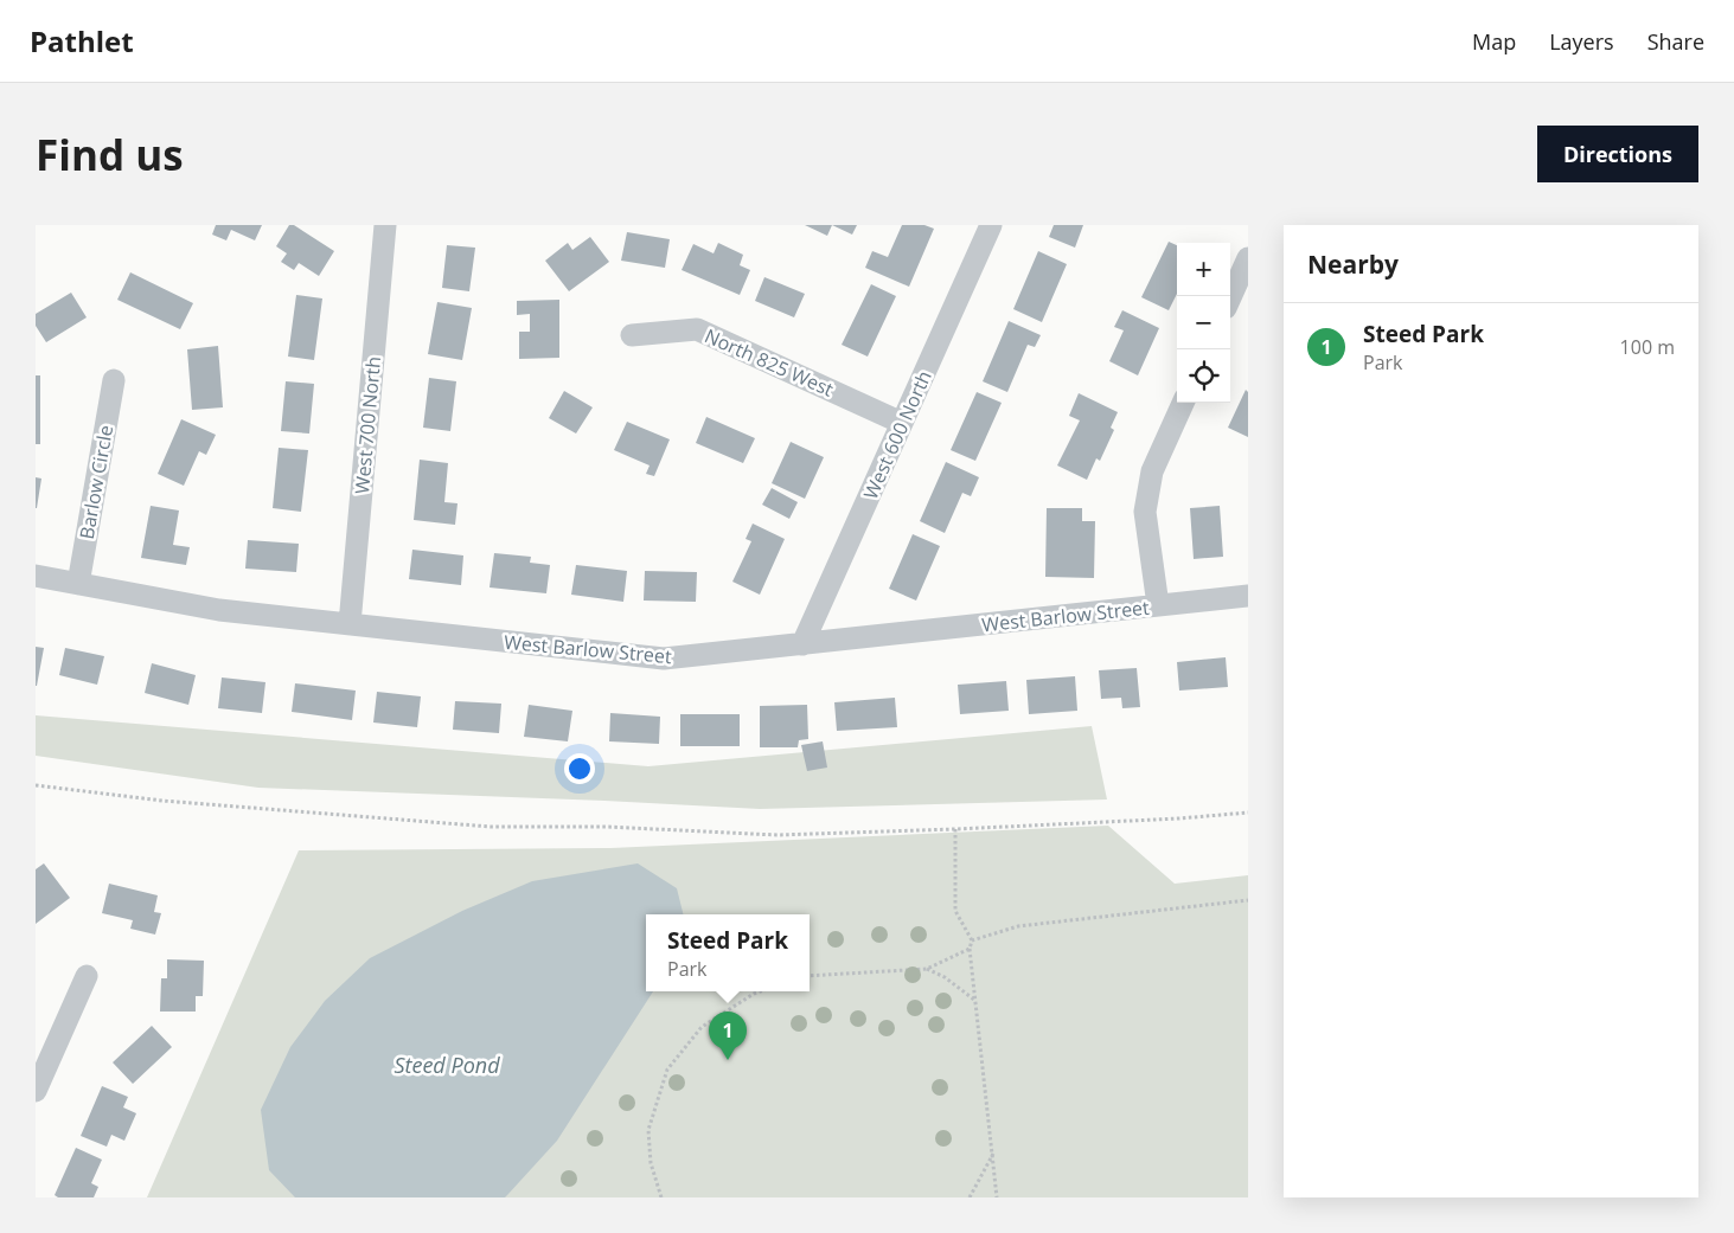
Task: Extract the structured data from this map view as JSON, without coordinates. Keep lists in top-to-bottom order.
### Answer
{
  "streets": {
    "street": [
      "North 825 West",
      "West 700 North",
      "West 600 North",
      "Barlow Circle",
      "West Barlow Street"
    ]
  },
  "crossings": [
    ["North 825 West", "West 600 North"],
    ["West 700 North", "West Barlow Street"],
    ["West 600 North", "West Barlow Street"],
    ["Barlow Circle", "West Barlow Street"]
  ],
  "water": ["Steed Pond"],
  "page": {
    "header": "Pathlet",
    "nav": ["Map", "Layers", "Share"],
    "buttons": "Directions",
    "title": "Find us",
    "heading": "Nearby",
    "map_buttons": ["+", "−"],
    "list": [
      {
        "mark": "1",
        "name": "Steed Park",
        "note": "Park",
        "value": "100 m"
      }
    ],
    "popup": ["Steed Park", "Park"],
    "pins": "1"
  }
}
